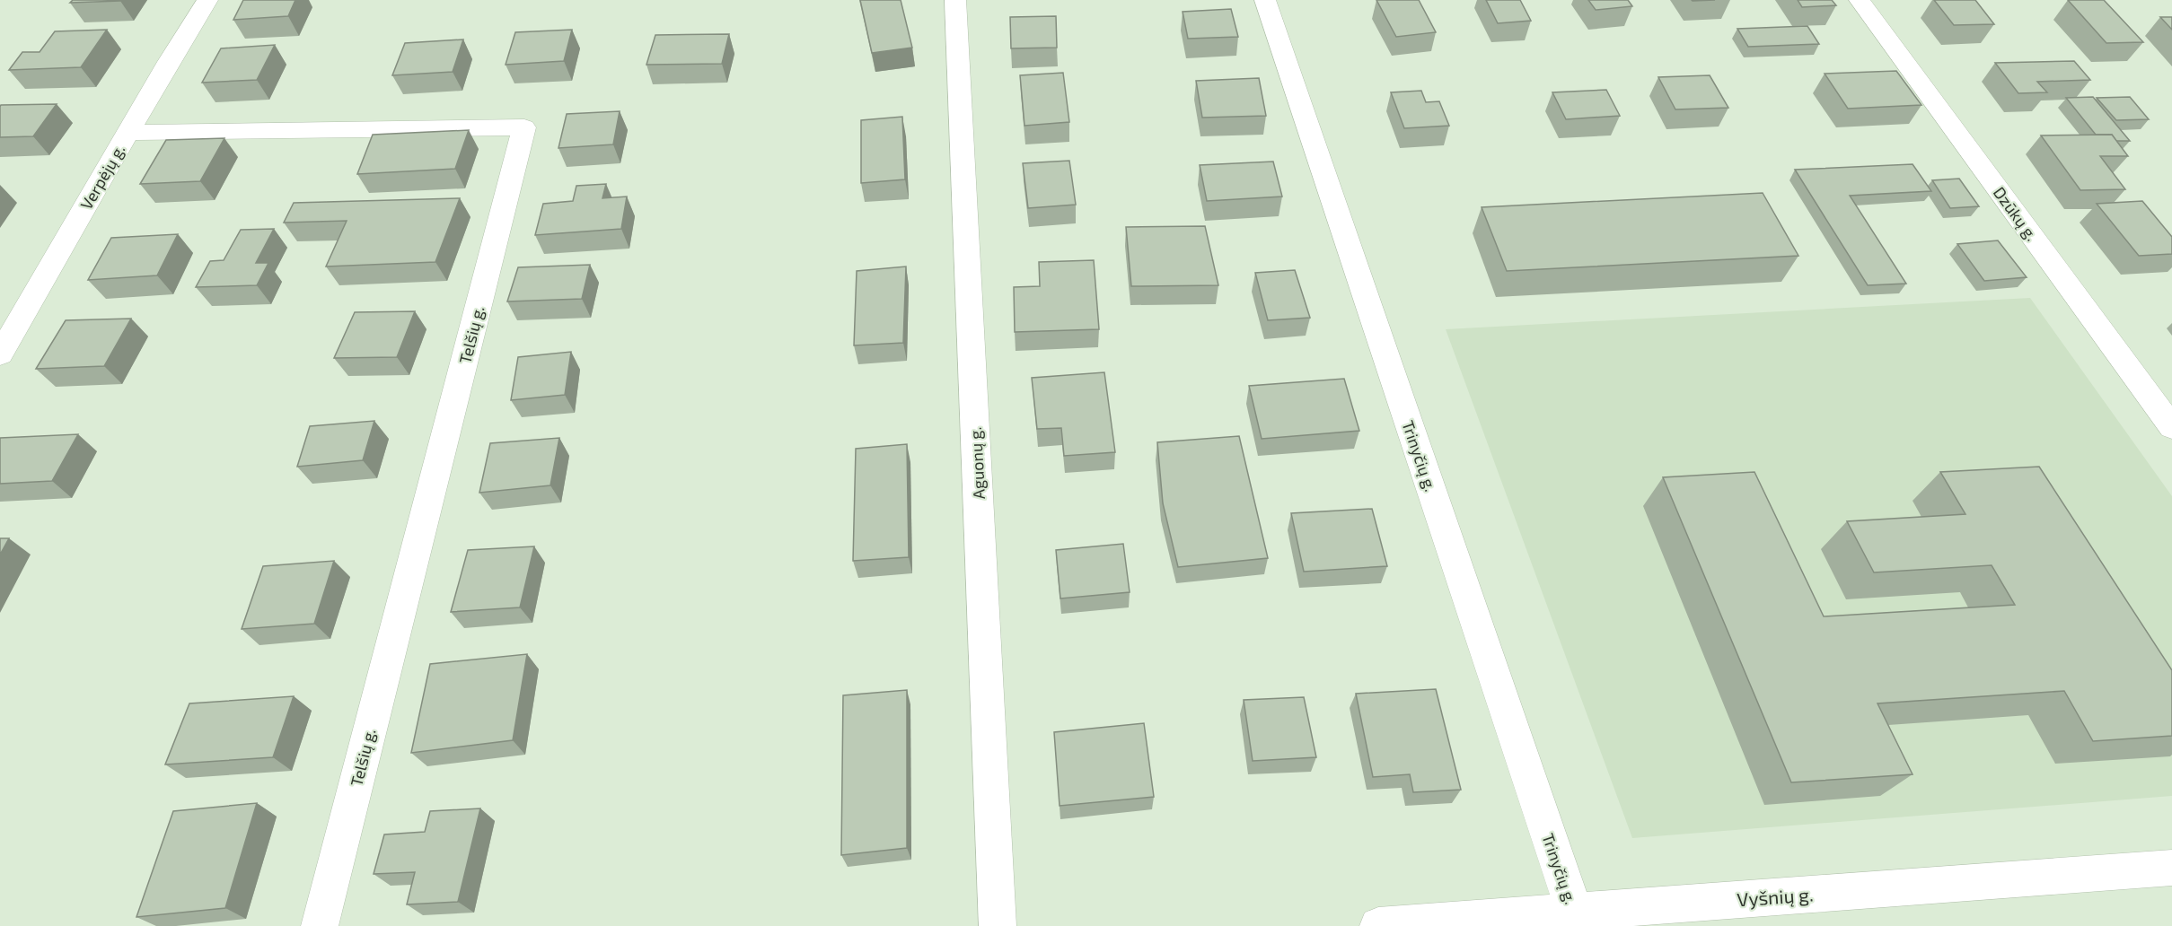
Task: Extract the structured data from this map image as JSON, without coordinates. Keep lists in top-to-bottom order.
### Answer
{
  "streets": {
    "street": [
      "Verpėjų g.",
      "Dzūkų g.",
      "Telšių g.",
      "Trinyčių g.",
      "Aguonų g.",
      "Vyšnių g."
    ]
  },
  "crossings": [
    ["Verpėjų g.", "Telšių g."],
    ["Trinyčių g.", "Vyšnių g."]
  ]
}
